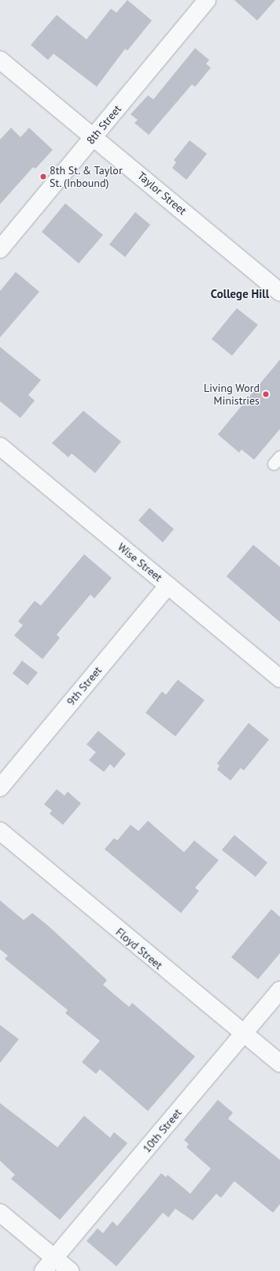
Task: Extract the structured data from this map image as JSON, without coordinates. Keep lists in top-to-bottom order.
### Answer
{
  "streets": {
    "street": [
      "8th Street",
      "Taylor Street",
      "Wise Street",
      "9th Street",
      "Floyd Street",
      "10th Street"
    ]
  },
  "crossings": [
    ["8th Street", "Taylor Street"],
    ["Wise Street", "9th Street"],
    ["Floyd Street", "10th Street"]
  ],
  "districts": ["College Hill"],
  "places": ["8th St. & Taylor St. (Inbound)", "Living Word Ministries"]
}
